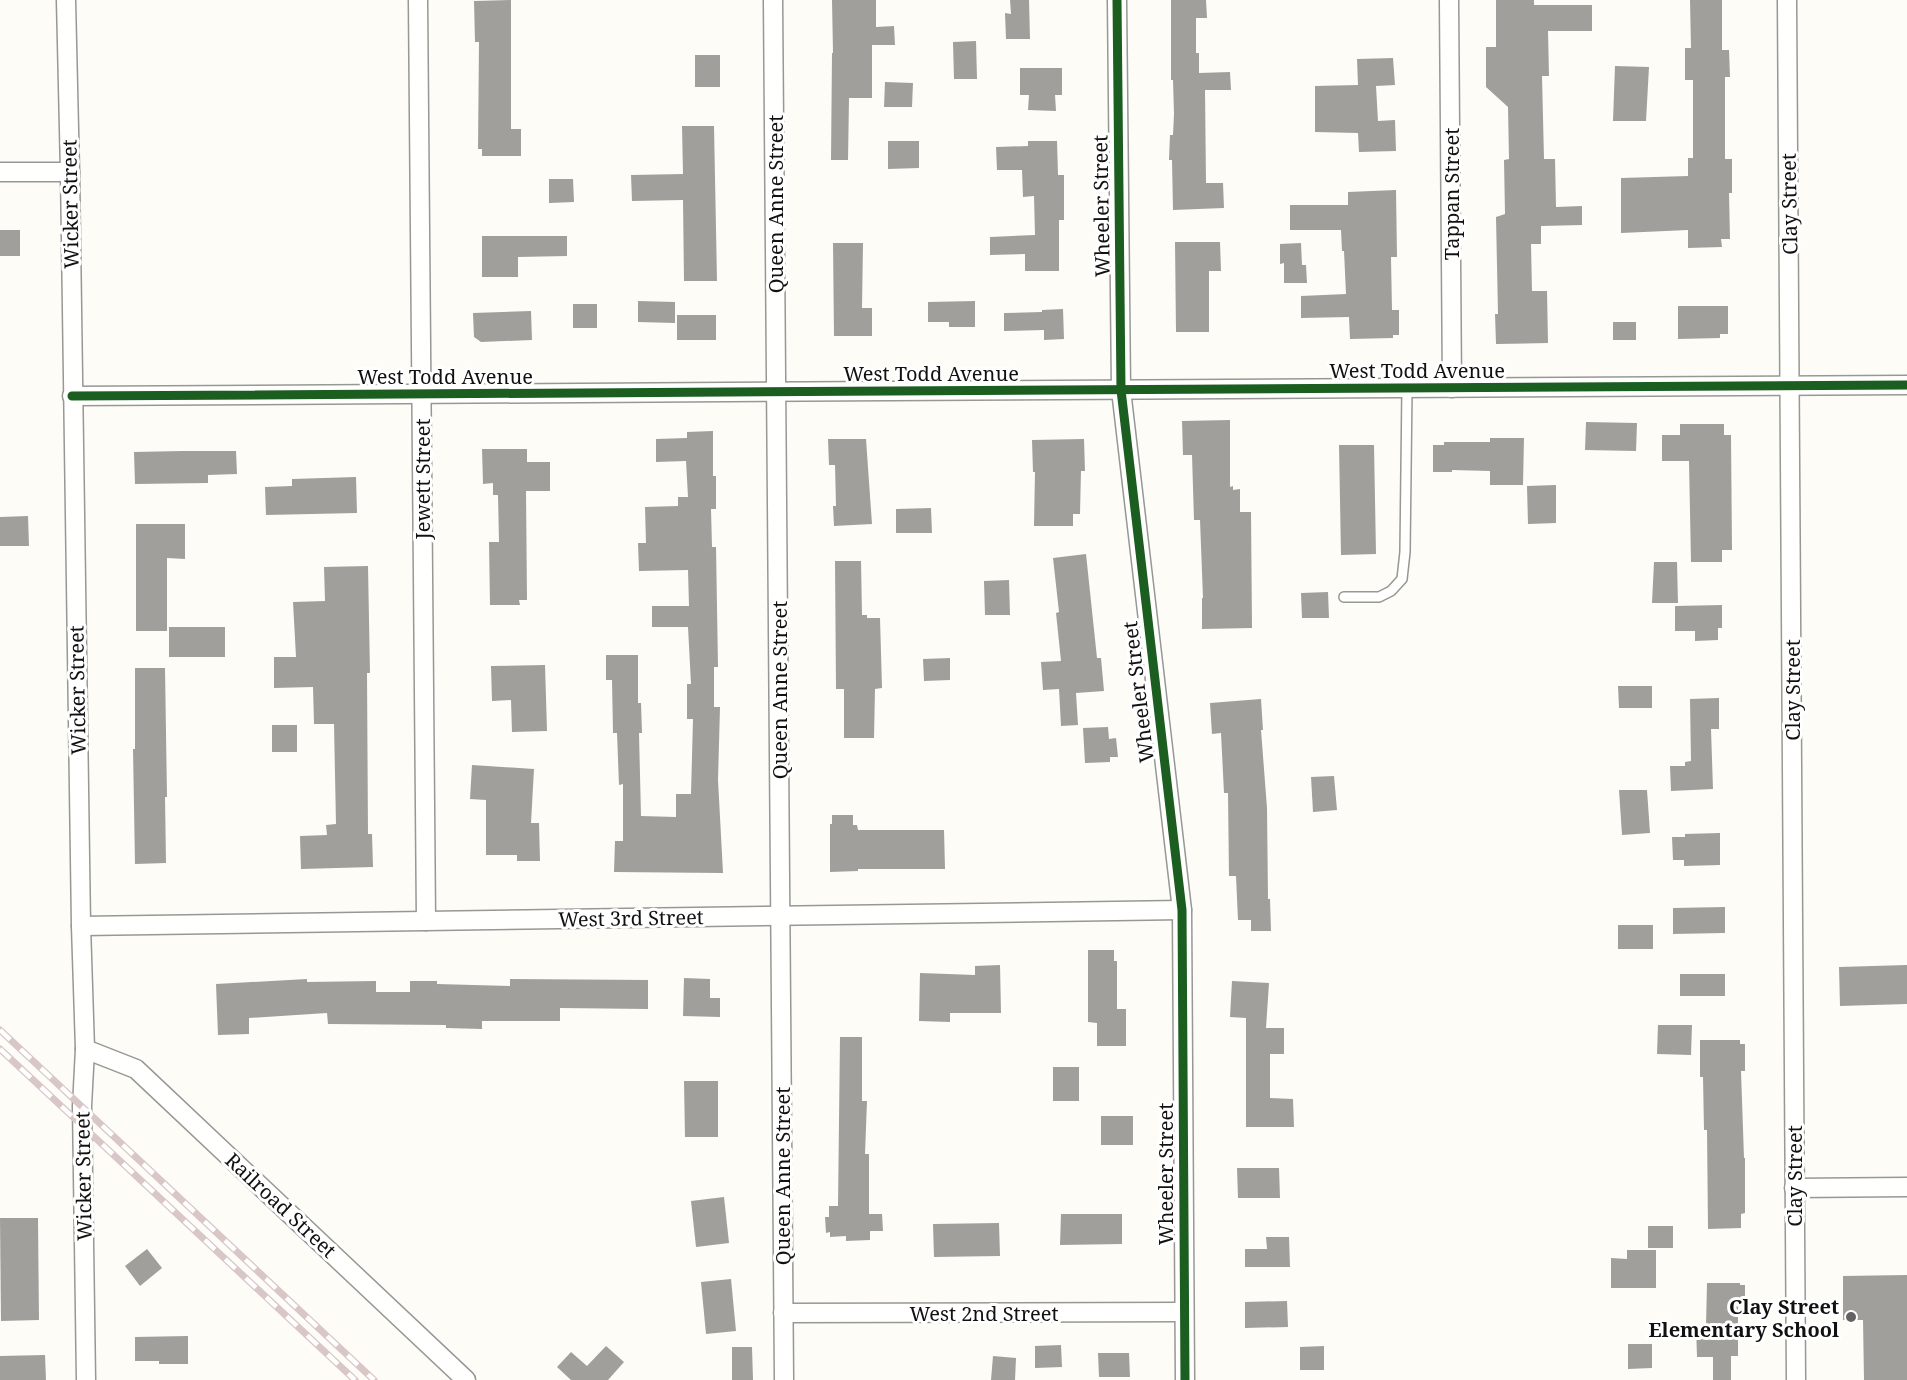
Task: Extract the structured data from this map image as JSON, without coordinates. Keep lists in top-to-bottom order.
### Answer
{
  "streets": {
    "street": [
      "Tappan Street",
      "Wicker Street",
      "Queen Anne Street",
      "Clay Street",
      "Wheeler Street",
      "West Todd Avenue",
      "Jewett Street",
      "West 3rd Street",
      "Railroad Street",
      "West 2nd Street"
    ]
  },
  "crossings": [
    ["Tappan Street", "West Todd Avenue"],
    ["Wicker Street", "West Todd Avenue"],
    ["Wicker Street", "West 3rd Street"],
    ["Wicker Street", "Railroad Street"],
    ["Queen Anne Street", "West Todd Avenue"],
    ["Queen Anne Street", "West 3rd Street"],
    ["Queen Anne Street", "West 2nd Street"],
    ["Clay Street", "West Todd Avenue"],
    ["Wheeler Street", "West Todd Avenue"],
    ["Wheeler Street", "West 3rd Street"],
    ["Wheeler Street", "West 2nd Street"],
    ["West Todd Avenue", "Jewett Street"],
    ["Jewett Street", "West 3rd Street"]
  ],
  "places": ["Clay Street Elementary School"]
}
